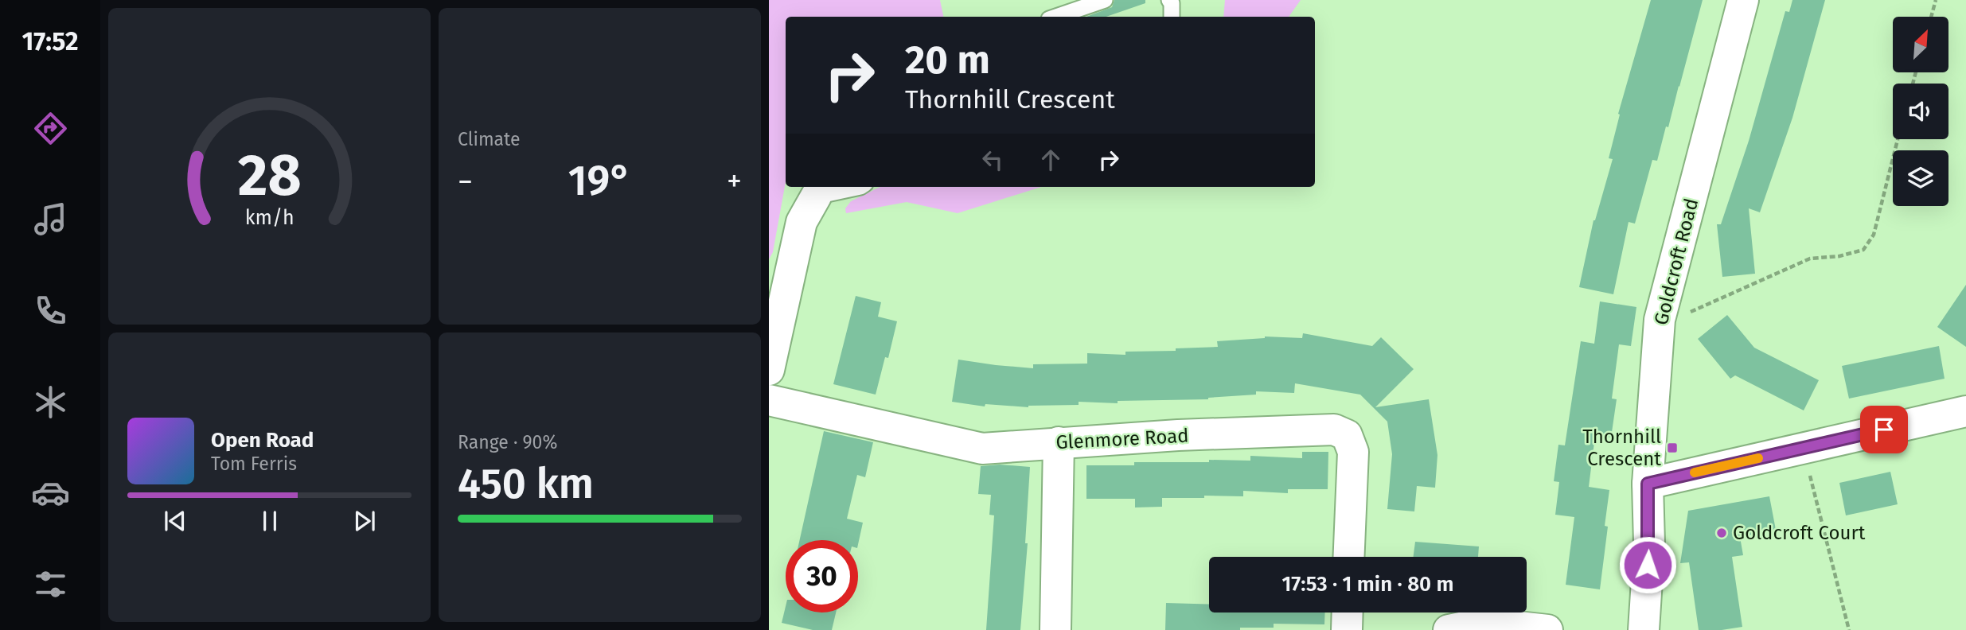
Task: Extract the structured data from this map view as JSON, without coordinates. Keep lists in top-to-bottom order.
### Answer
{
  "streets": {
    "street": ["Goldcroft Road", "Glenmore Road"]
  },
  "places": {
    "transit": ["Thornhill Crescent"],
    "other": ["Goldcroft Court"]
  },
  "north": "top right",
  "page": {
    "tabs": "17:52",
    "tile": [
      "Climate",
      ["Range · 90%", "450 km"]
    ],
    "turn": ["20 m", "Thornhill Crescent"],
    "heat": ["−", "19°", "+"],
    "song": ["Open Road", "Tom Ferris"],
    "limit": "30",
    "trip": "17:53 · 1 min · 80 m",
    "gauge": ["28", "km/h"]
  }
}
